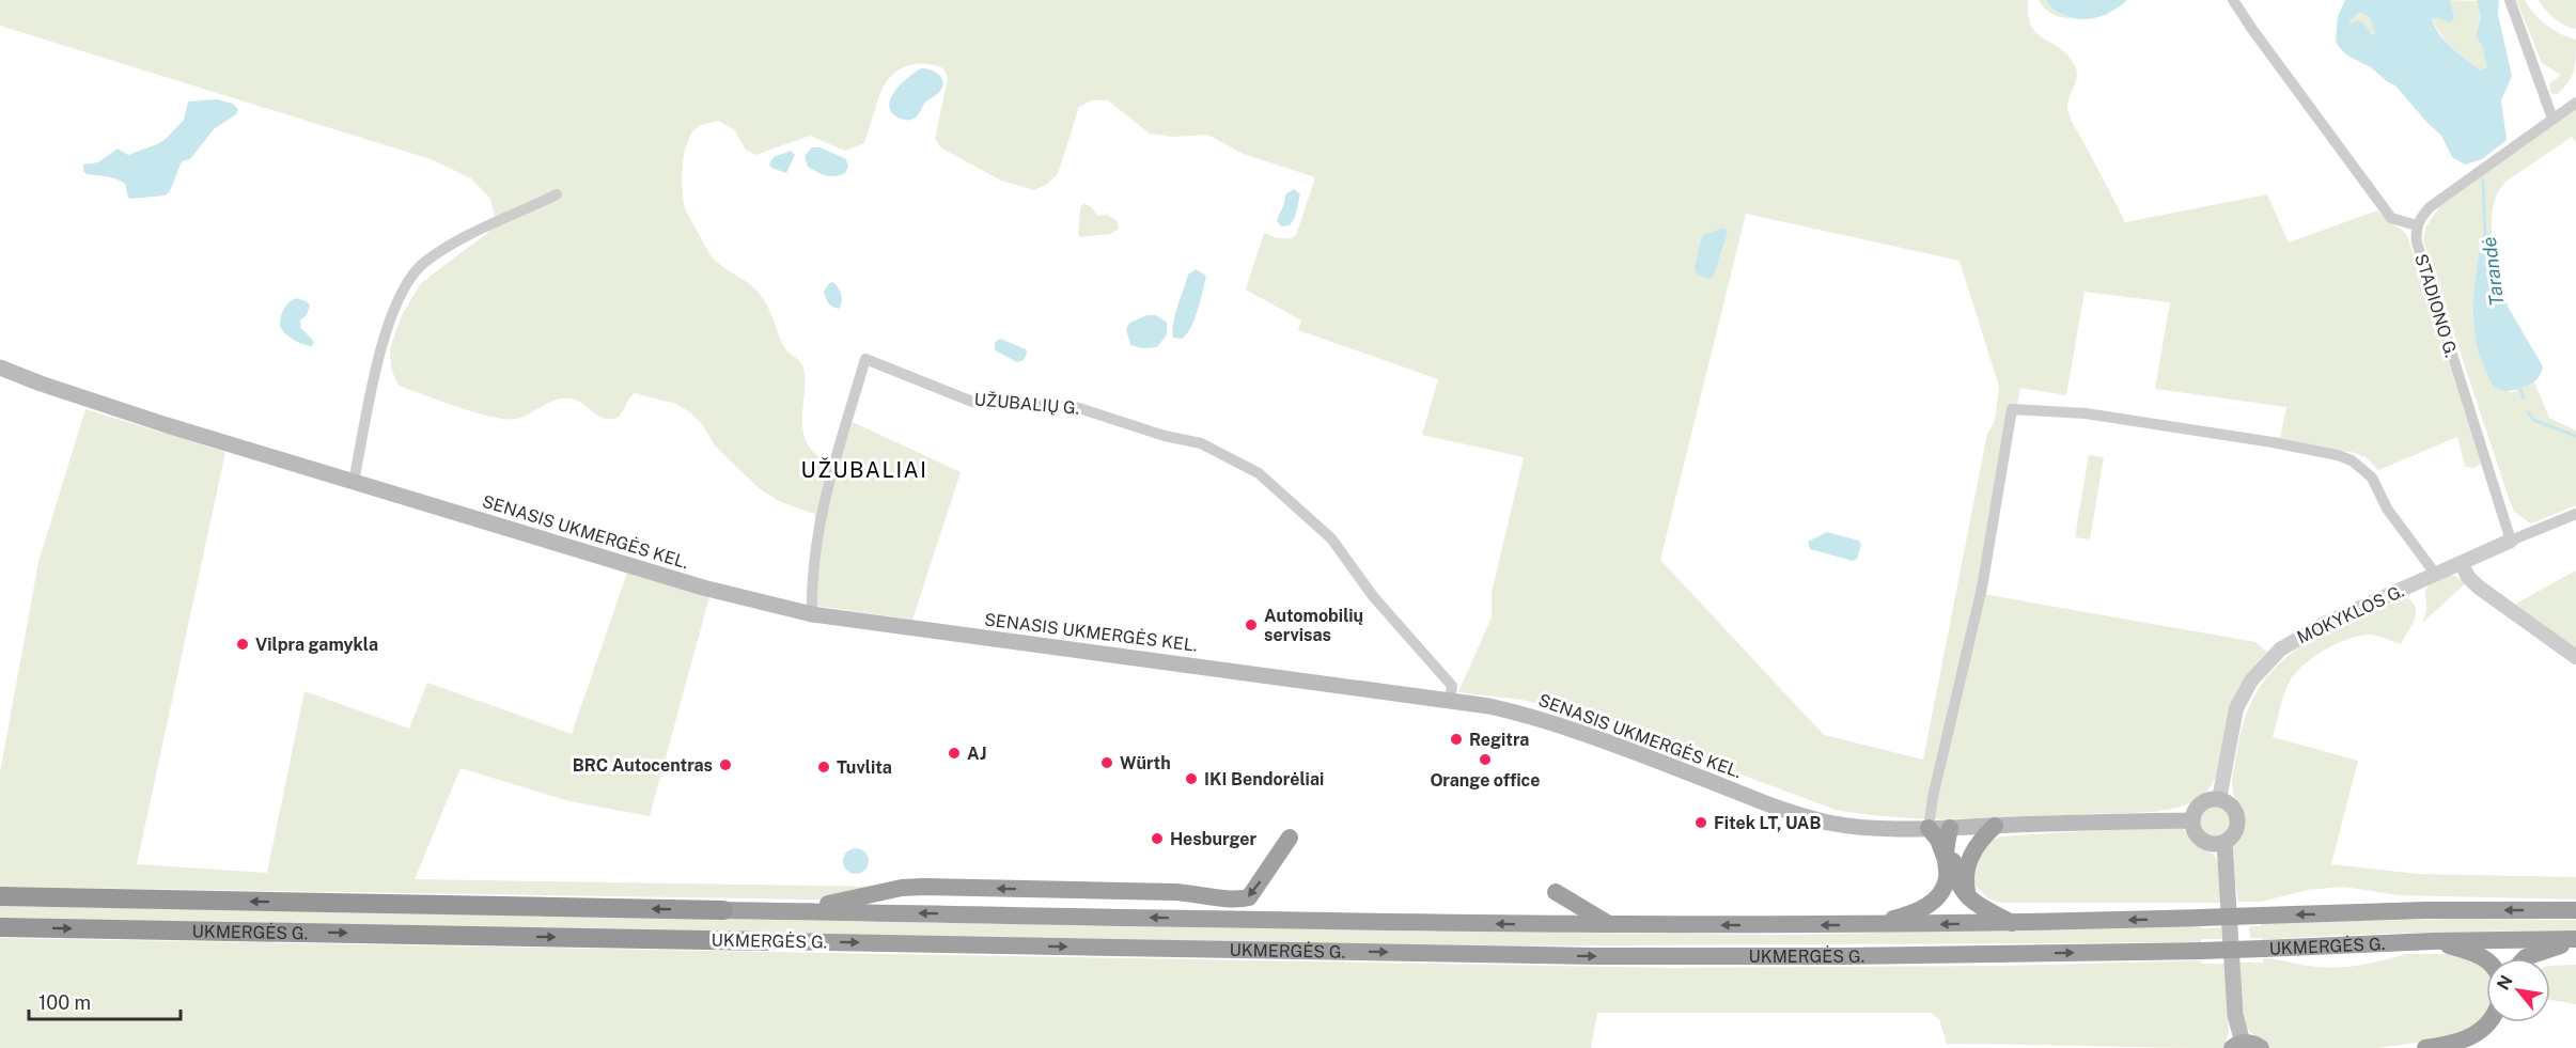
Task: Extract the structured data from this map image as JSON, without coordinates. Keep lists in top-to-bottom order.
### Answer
{
  "streets": {
    "highway": ["UKMERGĖS G."],
    "main road": ["SENASIS UKMERGĖS KEL."],
    "street": ["STADIONO G.", "UŽUBALIŲ G.", "MOKYKLOS G."]
  },
  "crossings": [
    ["STADIONO G.", "MOKYKLOS G."],
    ["UŽUBALIŲ G.", "SENASIS UKMERGĖS KEL."],
    ["SENASIS UKMERGĖS KEL.", "MOKYKLOS G."]
  ],
  "districts": ["UŽUBALIAI"],
  "water": ["Tarandė"],
  "places": [
    "Automobilių servisas",
    "Vilpra gamykla",
    "Regitra",
    "AJ",
    "Orange office",
    "Würth",
    "BRC Autocentras",
    "Tuvlita",
    "IKI Bendorėliai",
    "Fitek LT, UAB",
    "Hesburger"
  ],
  "scale_bar": "100 m",
  "north": "top left"
}
